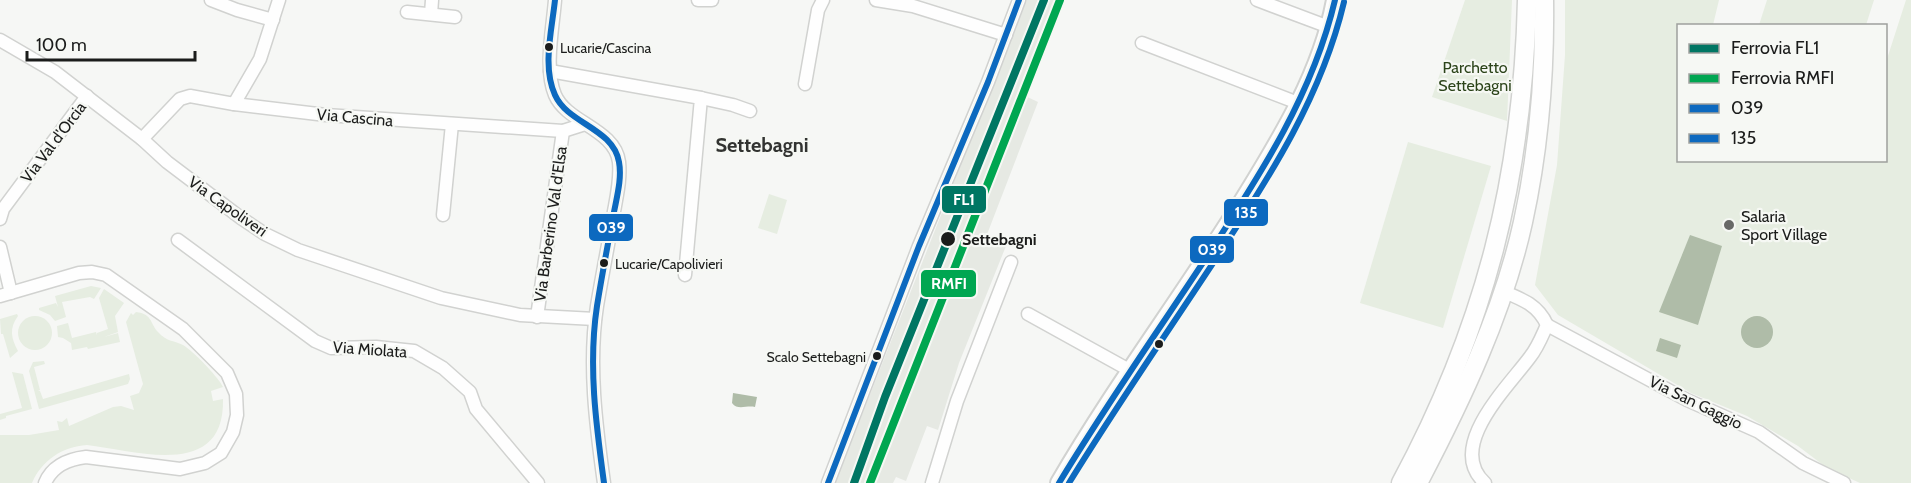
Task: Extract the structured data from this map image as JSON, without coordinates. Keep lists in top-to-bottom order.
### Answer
{
  "streets": {
    "street": [
      "Via Cascina",
      "Via Val d'Orcia",
      "Via Capoliveri",
      "Via Barberino Val d'Elsa",
      "Via Miolata",
      "Via San Gaggio"
    ]
  },
  "crossings": [
    ["Via Cascina", "Via Capoliveri"],
    ["Via Cascina", "Via Barberino Val d'Elsa"],
    ["Via Val d'Orcia", "Via Capoliveri"],
    ["Via Capoliveri", "Via Barberino Val d'Elsa"]
  ],
  "districts": ["Settebagni"],
  "parks": ["Parchetto Settebagni"],
  "places": [
    "Lucarie/Cascina",
    "Salaria Sport Village",
    "Settebagni",
    "Lucarie/Capolivieri",
    "Scalo Settebagni"
  ],
  "lines": [
    "rail line FL1",
    "rail line RMFI",
    "transit line 039",
    "transit line 135"
  ],
  "legend": [
    "Ferrovia FL1",
    "Ferrovia RMFI",
    "039",
    "135"
  ],
  "scale_bar": "100 m"
}
